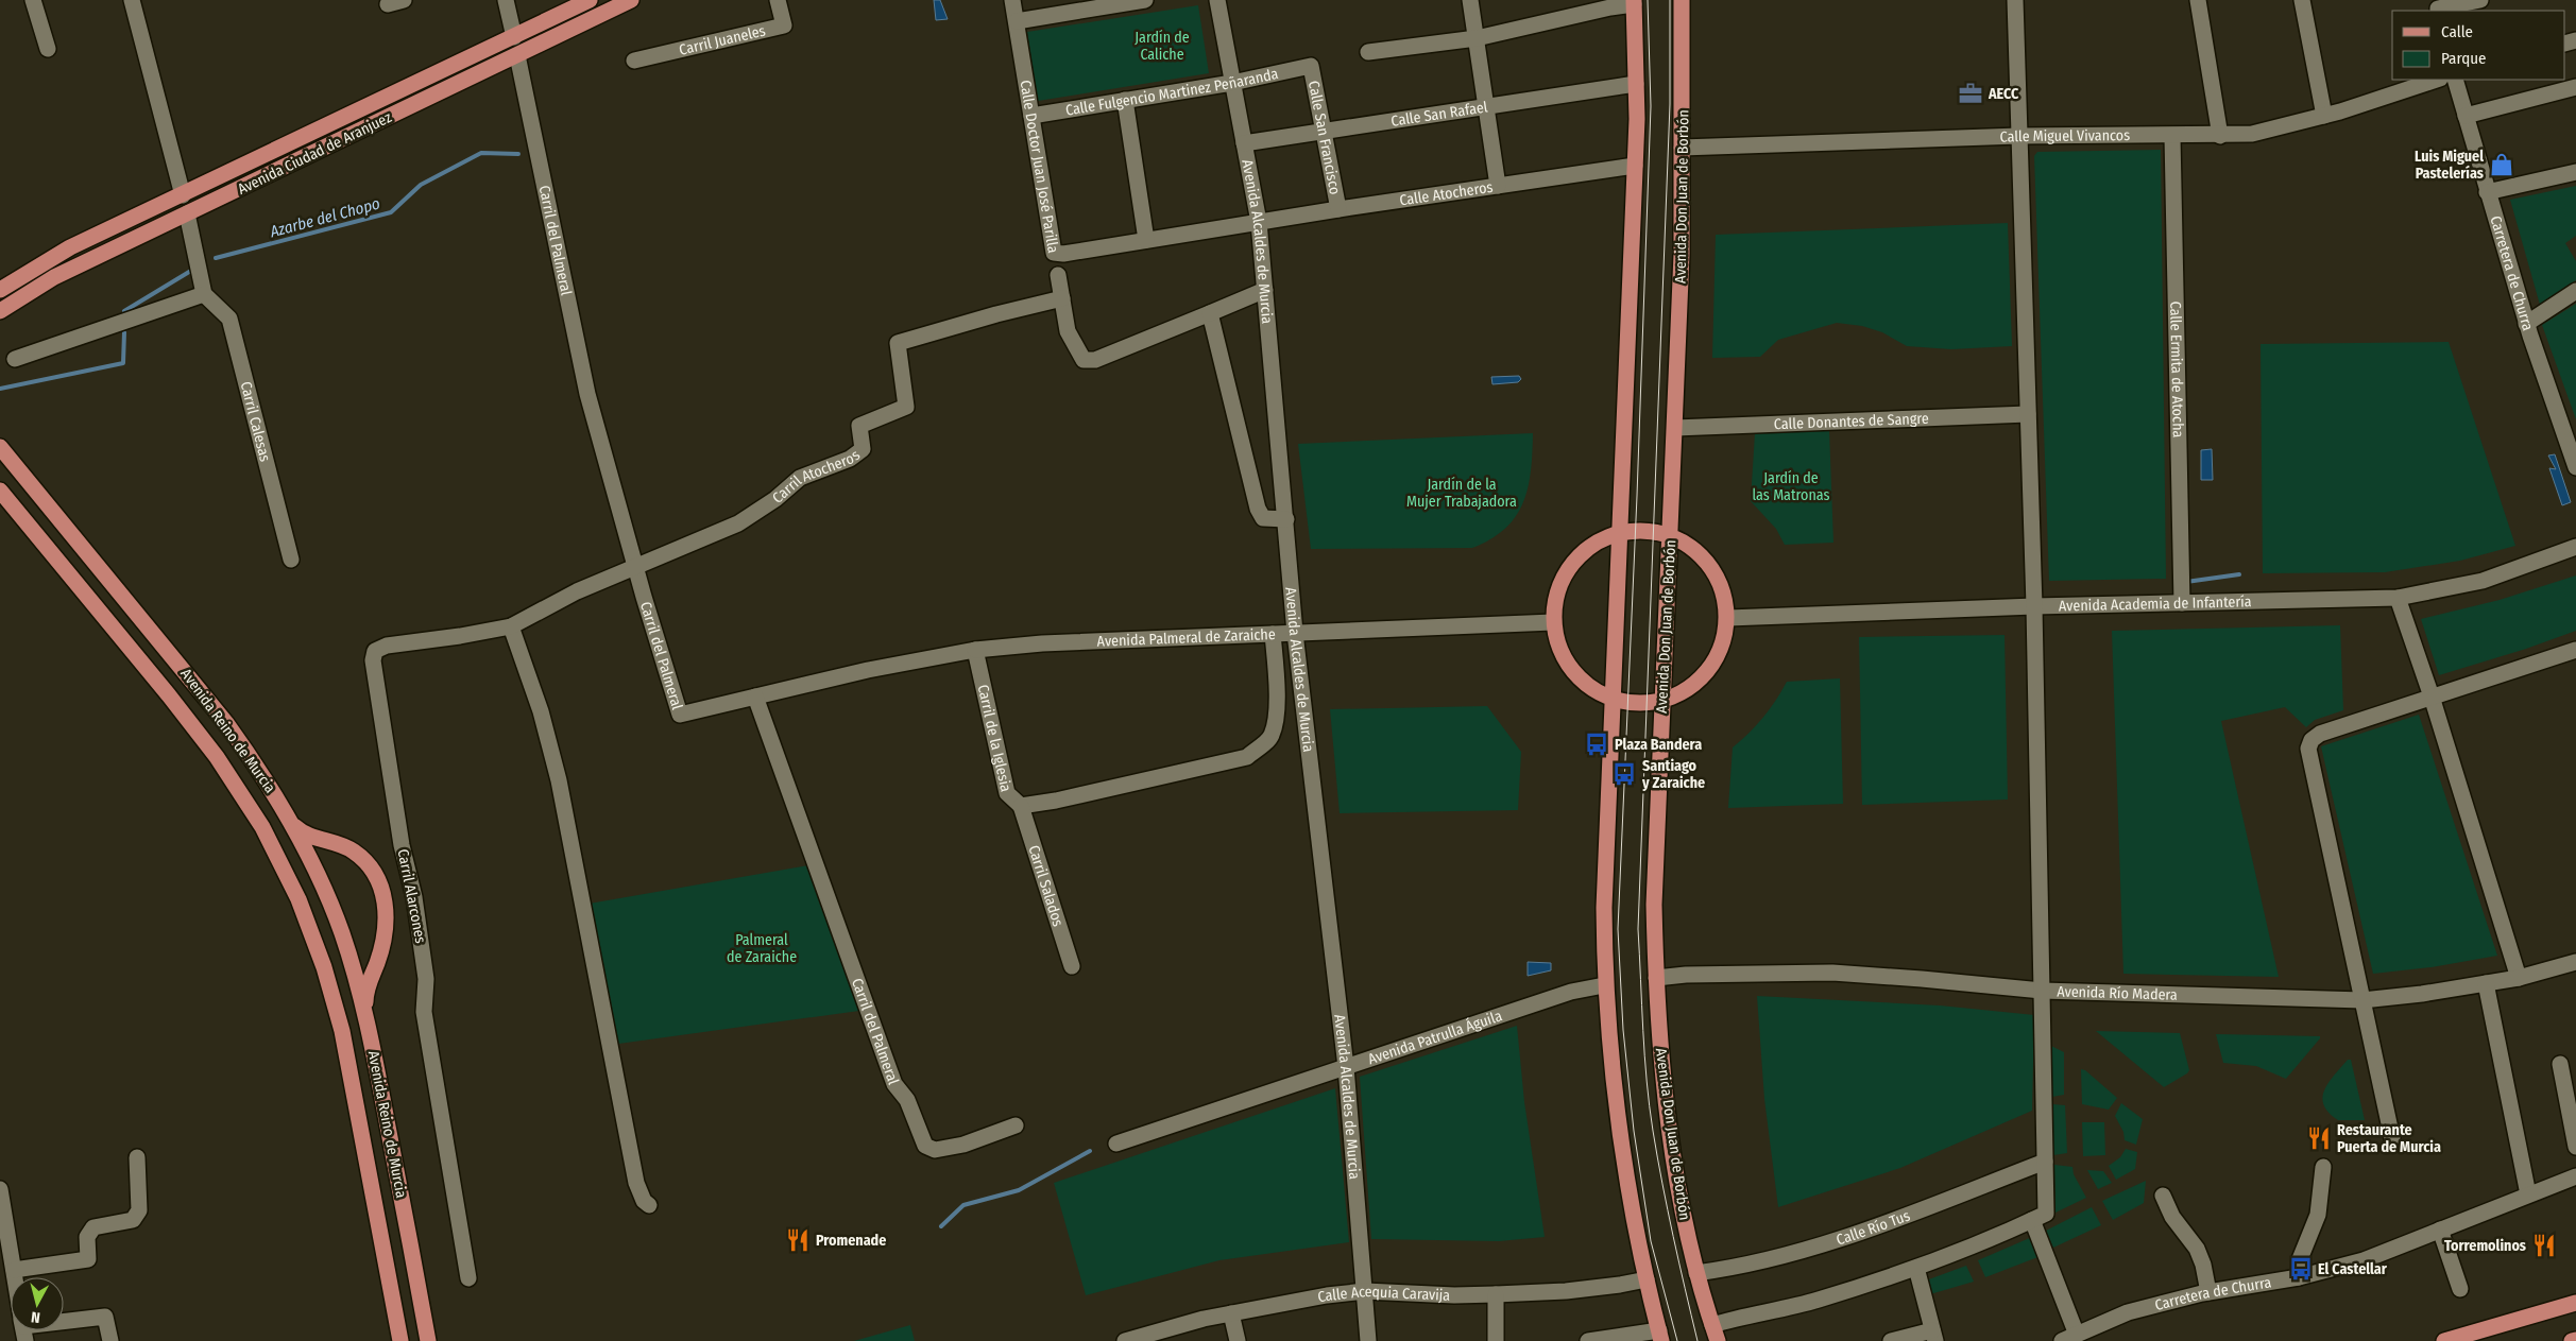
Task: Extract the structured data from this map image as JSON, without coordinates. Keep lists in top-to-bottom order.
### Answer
{
  "streets": {
    "main road": ["Avenida Ciudad de Aranjuez", "Avenida Don Juan de Borbón", "Avenida Reino de Murcia"],
    "street": [
      "Carril Juaneles",
      "Calle Fulgencio Martinez Peñaranda",
      "Calle San Rafael",
      "Calle San Francisco",
      "Calle Miguel Vivancos",
      "Calle Doctor Juan José Parilla",
      "Calle Atocheros",
      "Carril del Palmeral",
      "Avenida Alcaldes de Murcia",
      "Carretera de Churra",
      "Calle Ermita de Atocha",
      "Calle Donantes de Sangre",
      "Carril Calesas",
      "Carril Atocheros",
      "Avenida Academia de Infantería",
      "Avenida Palmeral de Zaraiche",
      "Carril de la Iglesia",
      "Carril Salados",
      "Carril Alarcones",
      "Avenida Río Madera",
      "Avenida Patrulla Águila",
      "Calle Río Tus",
      "Calle Acequia Caravija"
    ]
  },
  "crossings": [
    ["Calle Fulgencio Martinez Peñaranda", "Calle San Francisco"],
    ["Calle Fulgencio Martinez Peñaranda", "Calle Doctor Juan José Parilla"],
    ["Calle Fulgencio Martinez Peñaranda", "Avenida Alcaldes de Murcia"],
    ["Calle San Rafael", "Calle San Francisco"],
    ["Calle San Rafael", "Avenida Alcaldes de Murcia"],
    ["Calle San Francisco", "Calle Atocheros"],
    ["Calle Miguel Vivancos", "Avenida Don Juan de Borbón"],
    ["Calle Miguel Vivancos", "Calle Ermita de Atocha"],
    ["Avenida Ciudad de Aranjuez", "Carril del Palmeral"],
    ["Calle Doctor Juan José Parilla", "Calle Atocheros"],
    ["Calle Doctor Juan José Parilla", "Avenida Alcaldes de Murcia"],
    ["Calle Atocheros", "Avenida Alcaldes de Murcia"],
    ["Avenida Don Juan de Borbón", "Calle Donantes de Sangre"],
    ["Avenida Don Juan de Borbón", "Avenida Río Madera"],
    ["Avenida Don Juan de Borbón", "Calle Río Tus"],
    ["Carril del Palmeral", "Carril Atocheros"],
    ["Carril del Palmeral", "Carril Alarcones"],
    ["Avenida Alcaldes de Murcia", "Avenida Palmeral de Zaraiche"],
    ["Avenida Alcaldes de Murcia", "Avenida Patrulla Águila"],
    ["Avenida Alcaldes de Murcia", "Calle Acequia Caravija"],
    ["Calle Ermita de Atocha", "Avenida Academia de Infantería"],
    ["Carril Atocheros", "Carril Alarcones"],
    ["Avenida Palmeral de Zaraiche", "Carril de la Iglesia"],
    ["Carril de la Iglesia", "Carril Salados"]
  ],
  "water": ["Azarbe del Chopo"],
  "parks": [
    "Jardín de Caliche",
    "Jardín de las Matronas",
    "Jardín de la Mujer Trabajadora",
    "Palmeral de Zaraiche"
  ],
  "places": {
    "office": ["AECC"],
    "shop": ["Luis Miguel Pastelerías"],
    "bus stop": ["Plaza Bandera", "Santiago y Zaraiche", "El Castellar"],
    "restaurant": ["Restaurante Puerta de Murcia", "Promenade", "Torremolinos"]
  },
  "legend": ["Calle", "Parque"],
  "north": "bottom"
}
